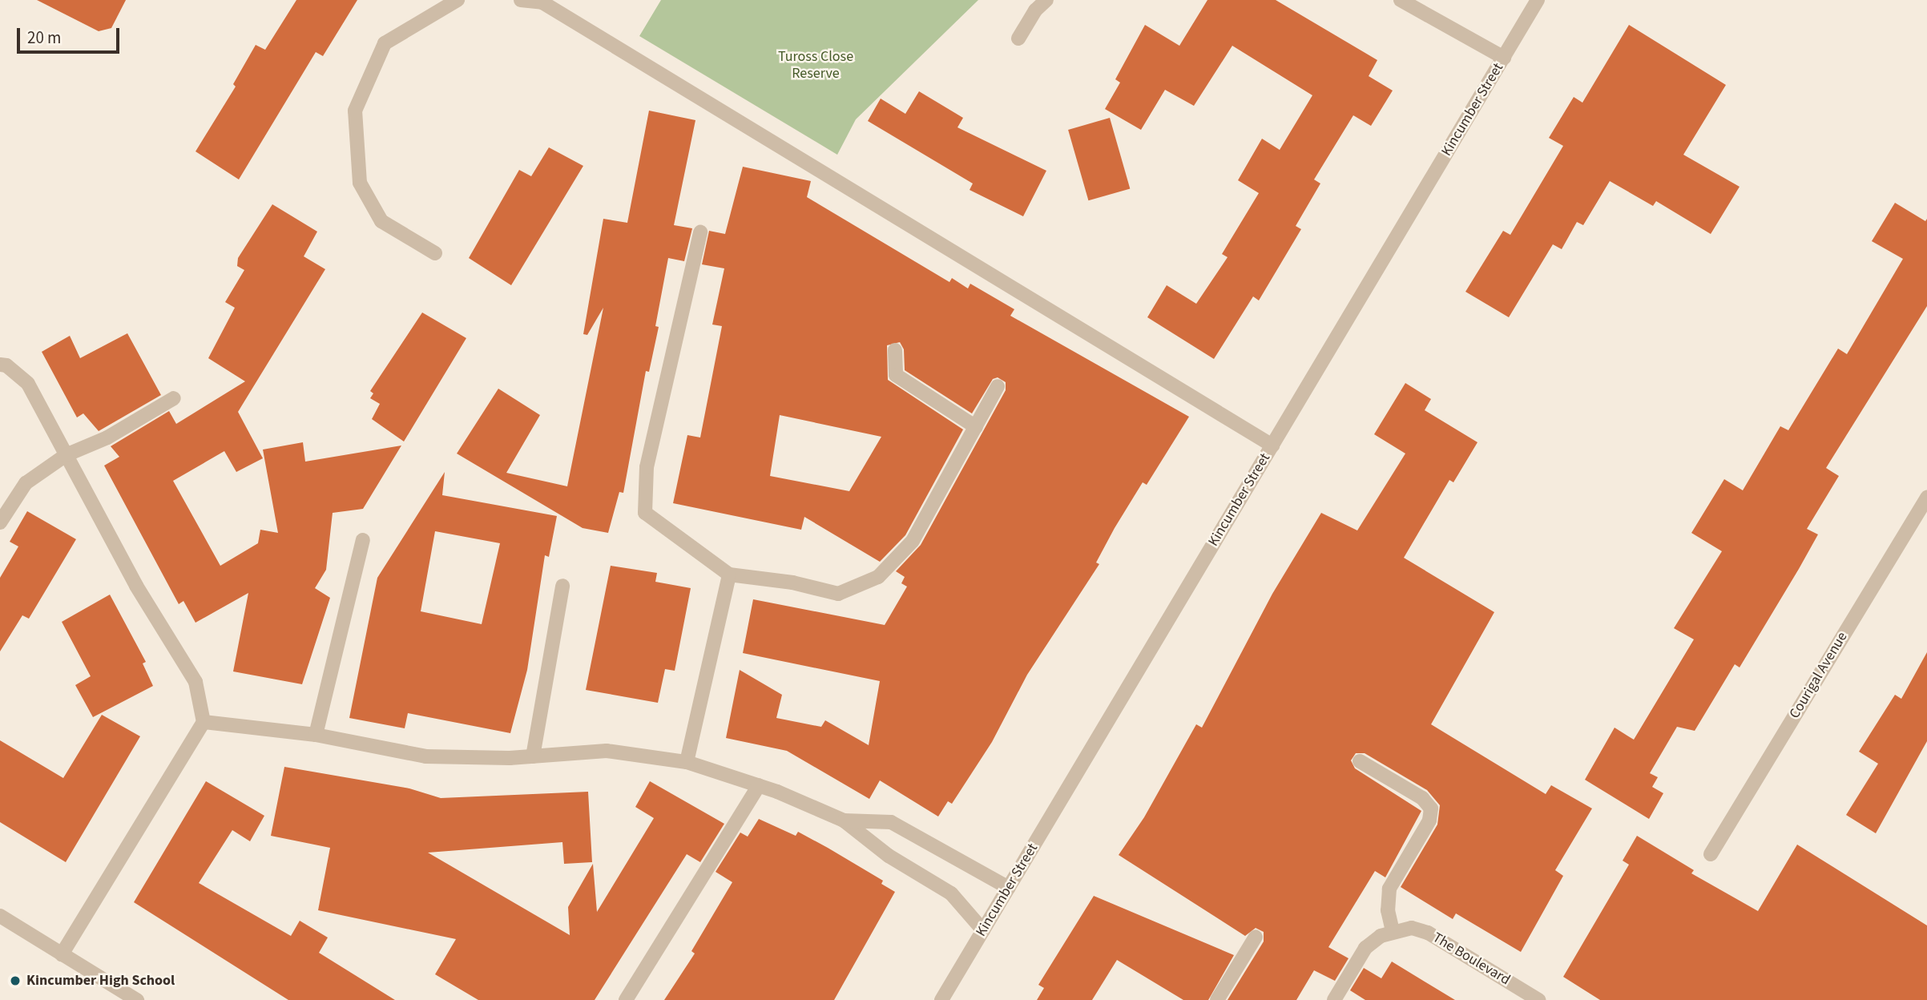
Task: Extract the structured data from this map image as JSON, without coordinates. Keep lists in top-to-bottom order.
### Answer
{
  "streets": {
    "street": ["Kincumber Street", "Courigal Avenue", "The Boulevard"]
  },
  "parks": ["Tuross Close Reserve"],
  "places": ["Kincumber High School"],
  "scale_bar": "20 m"
}
